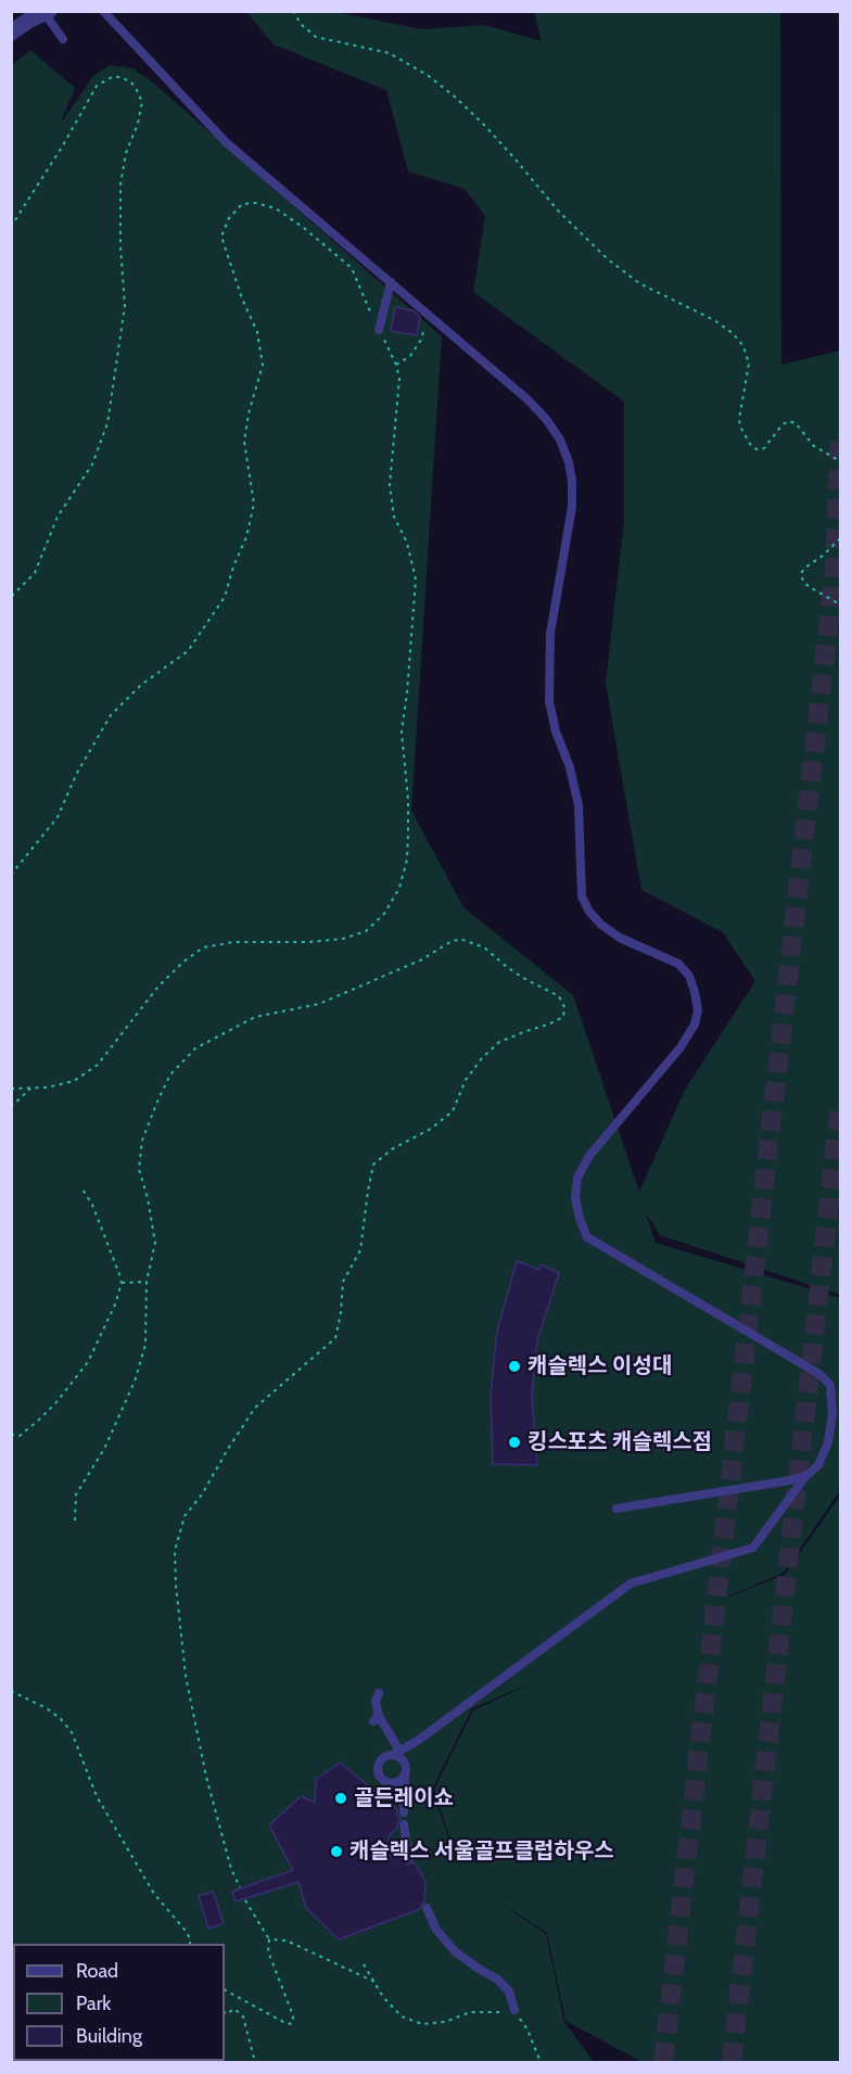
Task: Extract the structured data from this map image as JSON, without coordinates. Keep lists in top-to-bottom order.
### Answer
{
  "places": [
    "캐슬렉스 이성대",
    "킹스포츠 캐슬렉스점",
    "골든레이쇼",
    "캐슬렉스 서울골프클럽하우스"
  ],
  "legend": ["Road", "Park", "Building"]
}
